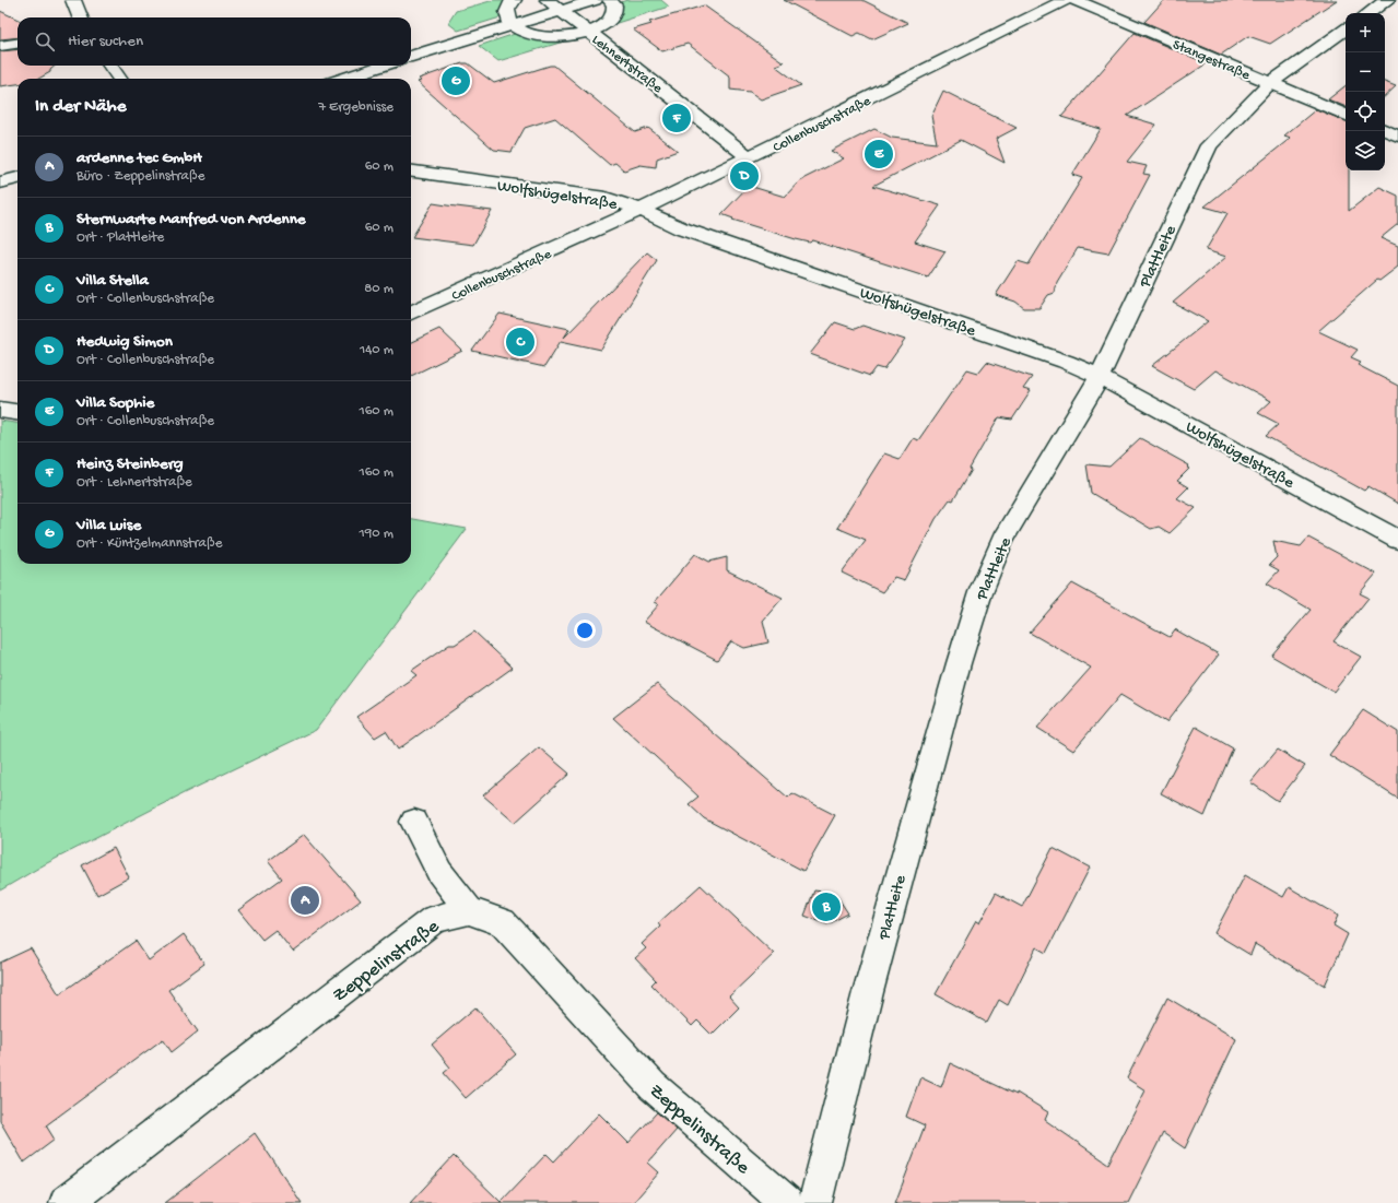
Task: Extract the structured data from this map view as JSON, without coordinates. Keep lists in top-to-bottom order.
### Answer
{
  "streets": {
    "street": [
      "Stangestraße",
      "Lehnertstraße",
      "Collenbuschstraße",
      "Wolfshügelstraße",
      "Plattleite",
      "Zeppelinstraße"
    ]
  },
  "crossings": [
    ["Stangestraße", "Plattleite"],
    ["Lehnertstraße", "Collenbuschstraße"],
    ["Collenbuschstraße", "Wolfshügelstraße"],
    ["Wolfshügelstraße", "Plattleite"]
  ],
  "page": {
    "map_buttons": ["+", "−"],
    "search": "Hier suchen",
    "pins": [
      "G",
      "F",
      "E",
      "D",
      "C",
      "A",
      "B"
    ],
    "heading": ["In der Nähe", "7 Ergebnisse"],
    "list": [
      {
        "mark": "A",
        "name": "ardenne tec GmbH",
        "note": "Büro · Zeppelinstraße",
        "value": "60 m"
      },
      {
        "mark": "B",
        "name": "Sternwarte Manfred von Ardenne",
        "note": "Ort · Plattleite",
        "value": "60 m"
      },
      {
        "mark": "C",
        "name": "Villa Stella",
        "note": "Ort · Collenbuschstraße",
        "value": "80 m"
      },
      {
        "mark": "D",
        "name": "Hedwig Simon",
        "note": "Ort · Collenbuschstraße",
        "value": "140 m"
      },
      {
        "mark": "E",
        "name": "Villa Sophie",
        "note": "Ort · Collenbuschstraße",
        "value": "160 m"
      },
      {
        "mark": "F",
        "name": "Heinz Steinberg",
        "note": "Ort · Lehnertstraße",
        "value": "160 m"
      },
      {
        "mark": "G",
        "name": "Villa Luise",
        "note": "Ort · Küntzelmannstraße",
        "value": "190 m"
      }
    ]
  }
}
